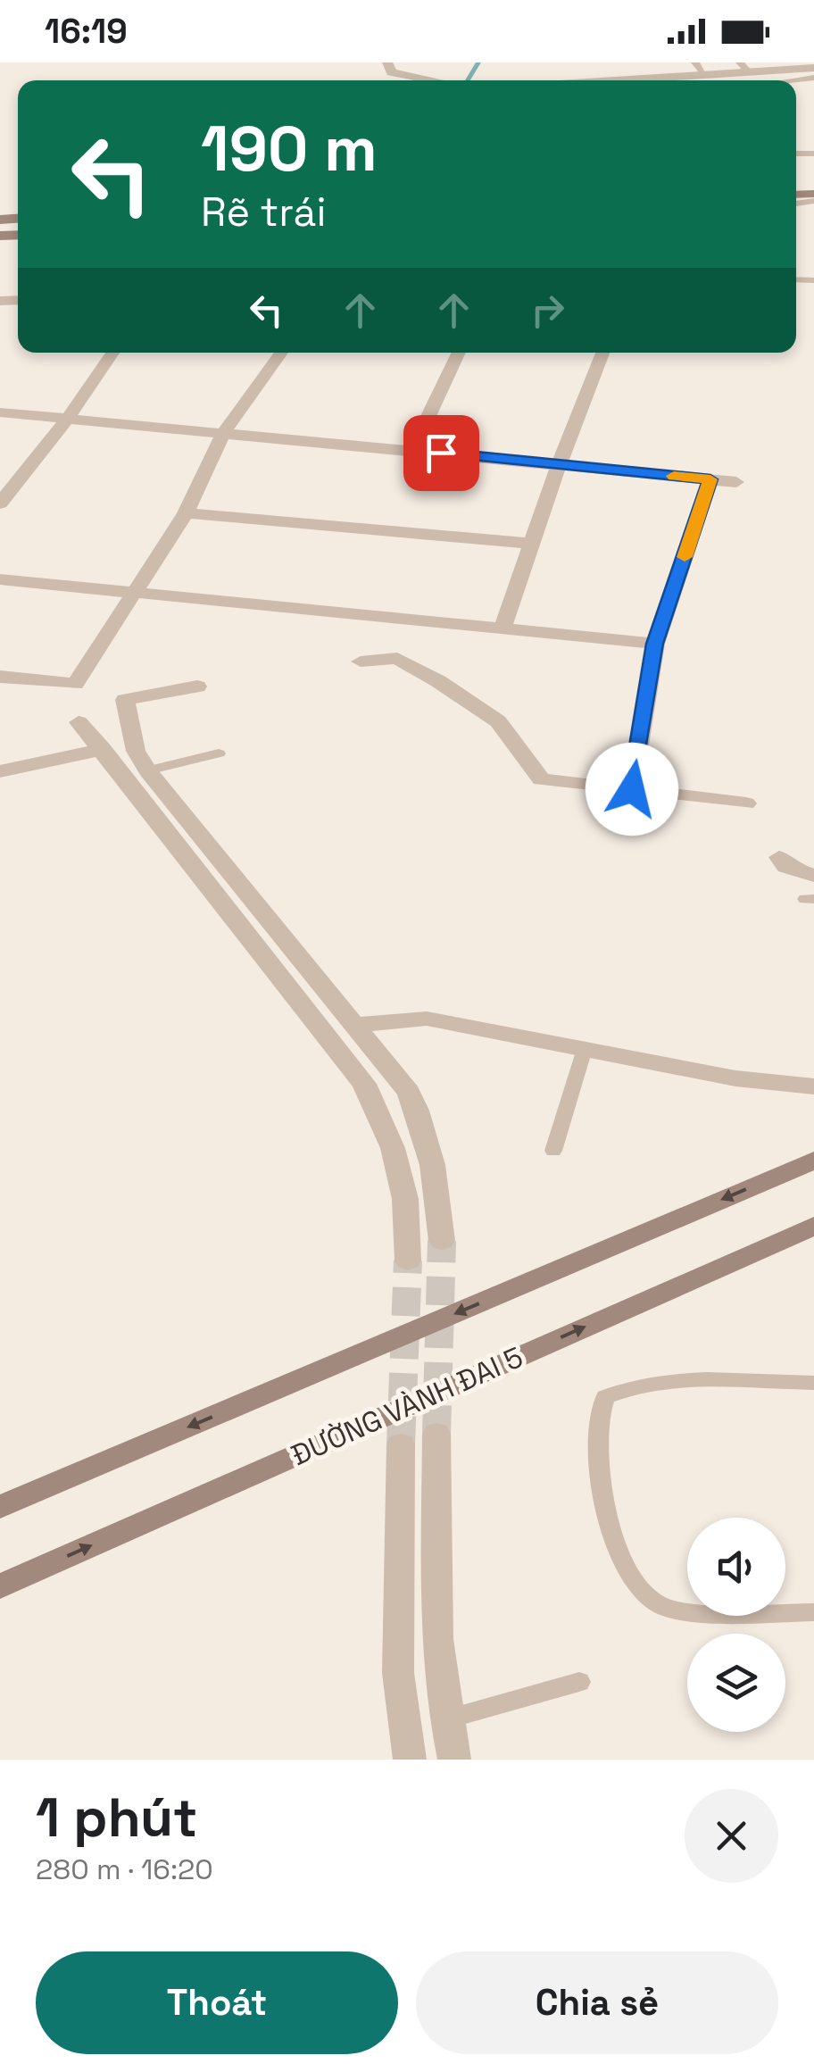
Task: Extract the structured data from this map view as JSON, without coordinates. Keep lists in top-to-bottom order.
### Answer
{
  "streets": {
    "main road": ["ĐƯỜNG VÀNH ĐAI 5"]
  },
  "page": {
    "status": "16:19",
    "turn": ["190 m", "Rẽ trái"],
    "heading": ["1 phút", "280 m · 16:20"],
    "buttons": ["Thoát", "Chia sẻ"]
  }
}
